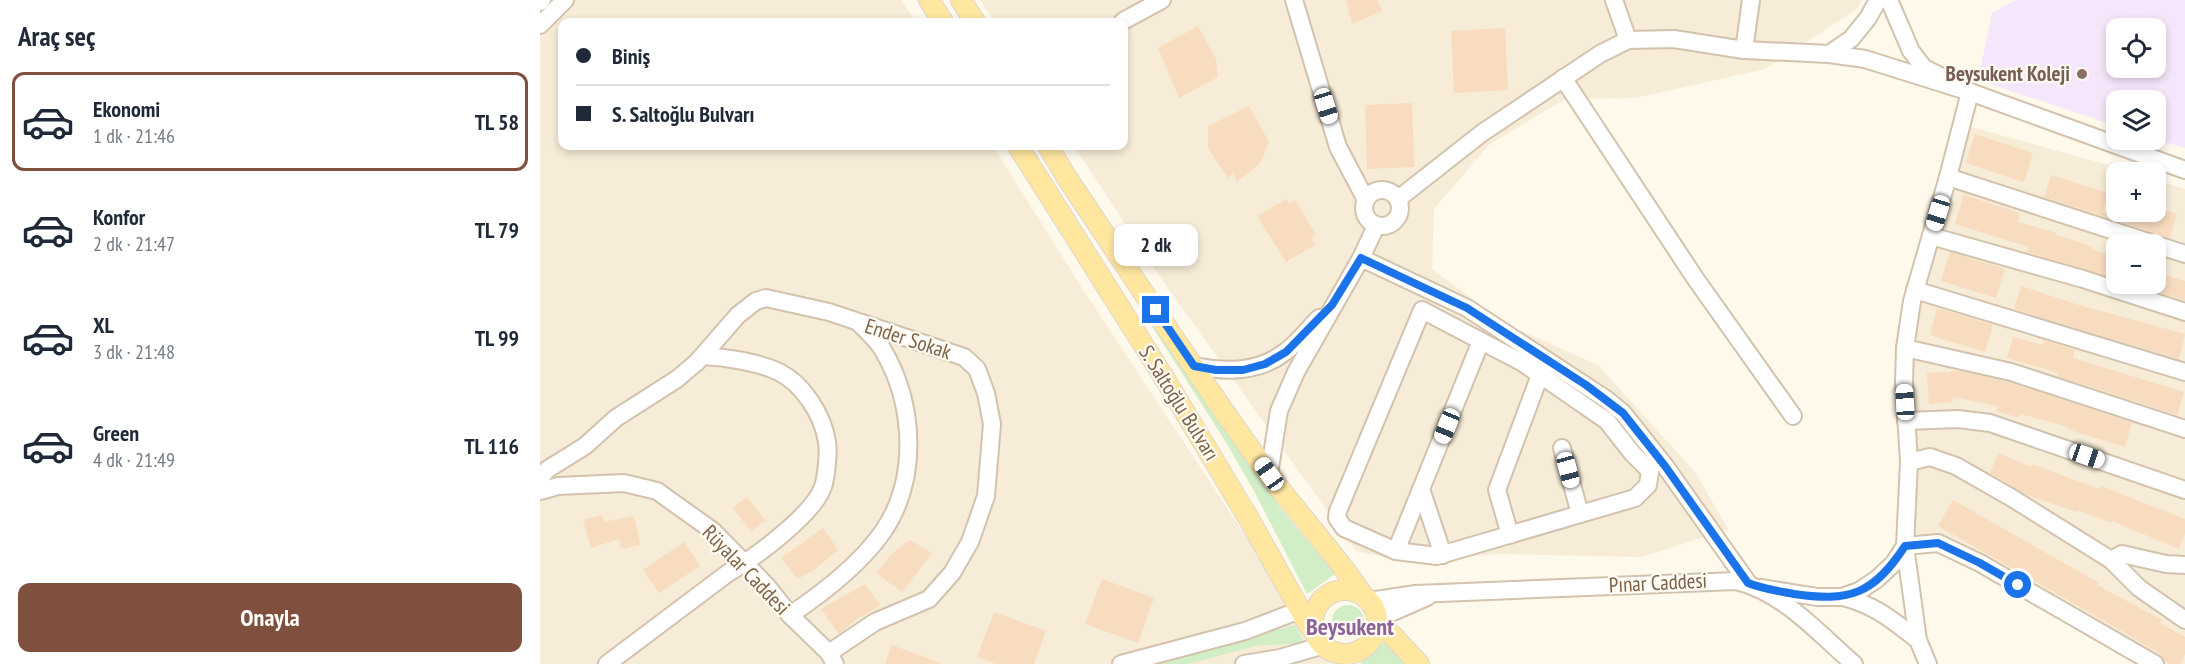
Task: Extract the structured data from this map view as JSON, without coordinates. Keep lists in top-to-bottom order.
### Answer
{
  "streets": {
    "main road": ["S. Saltoğlu Bulvarı"],
    "street": ["Ender Sokak", "Rüyalar Caddesi", "Pınar Caddesi"]
  },
  "crossings": [
    ["Ender Sokak", "Rüyalar Caddesi"],
    ["S. Saltoğlu Bulvarı", "Pınar Caddesi"]
  ],
  "districts": ["Beysukent"],
  "places": ["Beysukent Koleji"],
  "page": {
    "heading": "Araç seç",
    "map_buttons": ["+", "−"],
    "banner": ["Biniş", "S. Saltoğlu Bulvarı"],
    "list": [
      {
        "name": "Ekonomi",
        "note": "1 dk · 21:46",
        "value": "TL 58"
      },
      {
        "name": "Konfor",
        "note": "2 dk · 21:47",
        "value": "TL 79"
      },
      {
        "name": "XL",
        "note": "3 dk · 21:48",
        "value": "TL 99"
      },
      {
        "name": "Green",
        "note": "4 dk · 21:49",
        "value": "TL 116"
      }
    ],
    "bubble": "2 dk",
    "buttons": "Onayla"
  }
}
